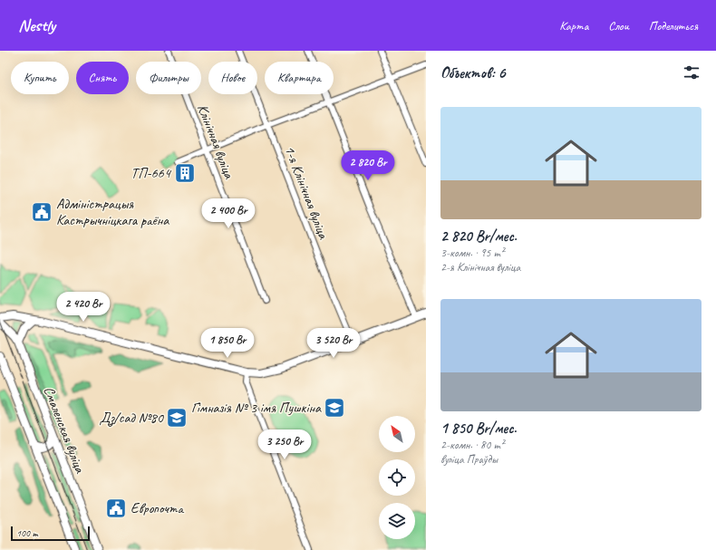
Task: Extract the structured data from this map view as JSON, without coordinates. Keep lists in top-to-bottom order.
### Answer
{
  "streets": {
    "main road": ["Смаленская вуліца"],
    "street": ["Клінічная вуліца", "1-я Клінічная вуліца"]
  },
  "places": {
    "building": ["ТП-664"],
    "public building": ["Адміністрацыя Кастрычніцкага раёна", "Европочта"],
    "school or university": ["Гімназія № 3 імя Пушкіна", "Дз/сад №80"]
  },
  "scale_bar": "100 m",
  "north": "top left",
  "page": {
    "header": "Nestly",
    "nav": ["Карта", "Слои", "Поделиться"],
    "heading": "Объектов: 6",
    "chip": [
      "Купить",
      "Снять",
      "Фильтры",
      "Новое",
      "Квартира"
    ],
    "list": [
      {
        "name": "2 820 Br/мес.",
        "note": "3-комн. · 95 m² · 2-я Клінічная вуліца"
      },
      {
        "name": "1 850 Br/мес.",
        "note": "2-комн. · 80 m² · вуліца Праўды"
      }
    ],
    "price": [
      "2 820 Br",
      "2 400 Br",
      "2 420 Br",
      "1 850 Br",
      "3 520 Br",
      "3 250 Br"
    ],
    "scale": "100 m"
  }
}
